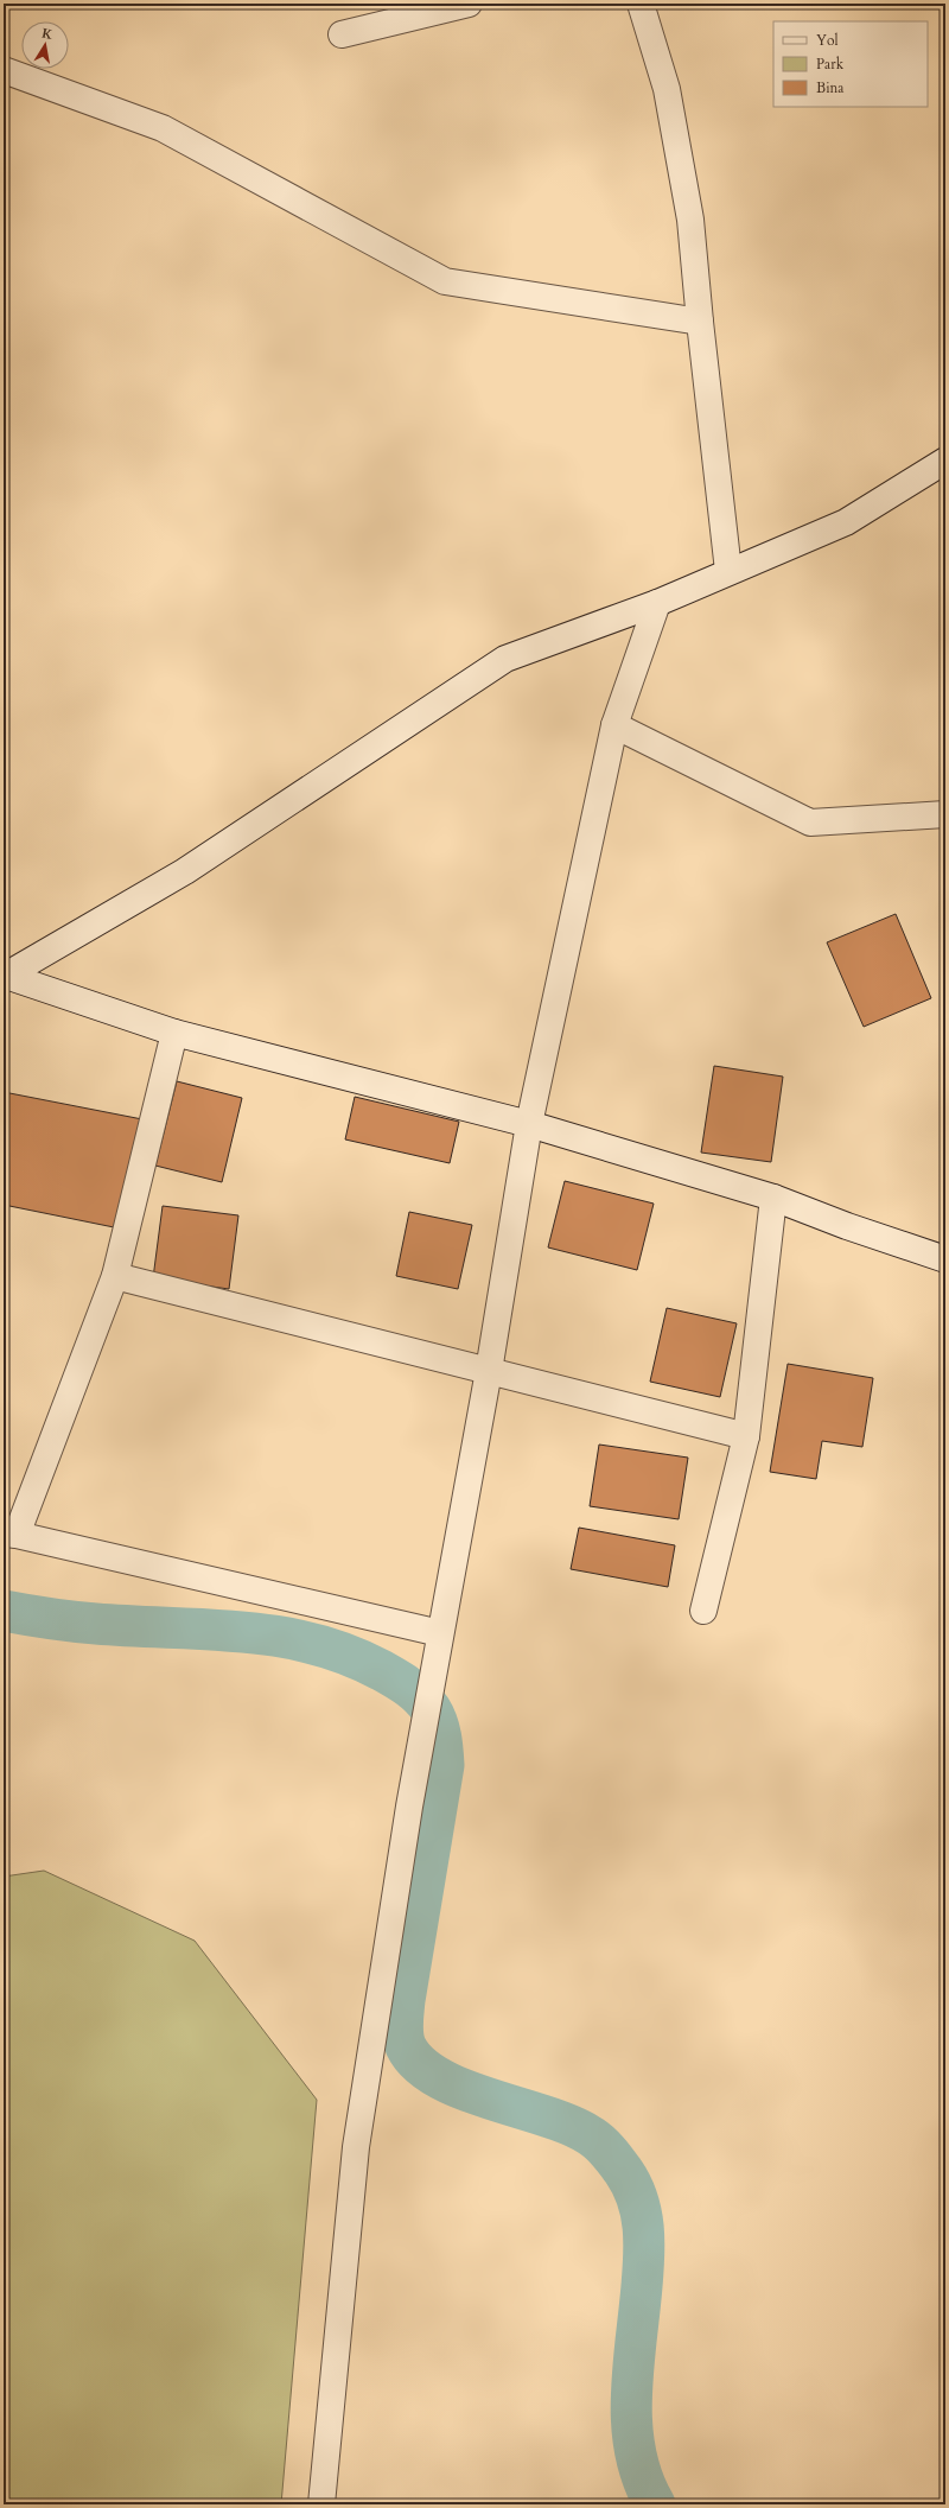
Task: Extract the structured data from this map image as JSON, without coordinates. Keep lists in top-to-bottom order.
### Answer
{
  "legend": ["Yol", "Park", "Bina"],
  "north": "top"
}
